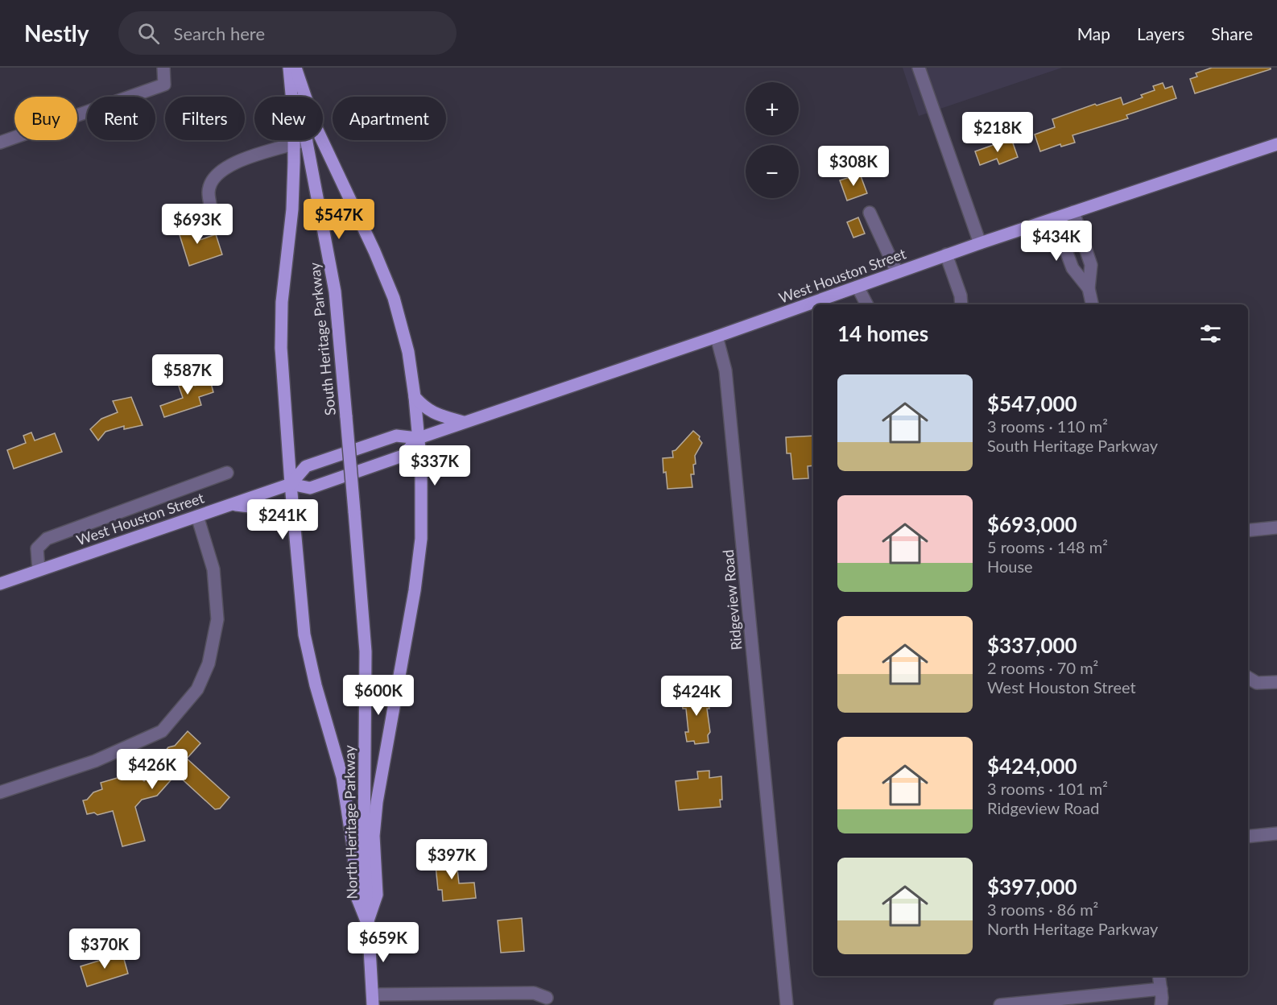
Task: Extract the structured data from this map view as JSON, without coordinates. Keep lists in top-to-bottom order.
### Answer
{
  "streets": {
    "main road": ["West Houston Street", "South Heritage Parkway", "North Heritage Parkway"],
    "street": ["Ridgeview Road"]
  },
  "crossings": [
    ["West Houston Street", "Ridgeview Road"],
    ["South Heritage Parkway", "North Heritage Parkway"]
  ],
  "page": {
    "header": "Nestly",
    "search": "Search here",
    "nav": ["Map", "Layers", "Share"],
    "map_buttons": ["+", "−"],
    "chip": [
      "Buy",
      "Rent",
      "Filters",
      "New",
      "Apartment"
    ],
    "price": [
      "$218K",
      "$308K",
      "$547K",
      "$693K",
      "$434K",
      "$587K",
      "$337K",
      "$241K",
      "$600K",
      "$424K",
      "$426K",
      "$397K",
      "$659K",
      "$370K"
    ],
    "heading": "14 homes",
    "list": [
      {
        "name": "$547,000",
        "note": "3 rooms · 110 m² · South Heritage Parkway"
      },
      {
        "name": "$693,000",
        "note": "5 rooms · 148 m² · House"
      },
      {
        "name": "$337,000",
        "note": "2 rooms · 70 m² · West Houston Street"
      },
      {
        "name": "$424,000",
        "note": "3 rooms · 101 m² · Ridgeview Road"
      },
      {
        "name": "$397,000",
        "note": "3 rooms · 86 m² · North Heritage Parkway"
      }
    ]
  }
}
